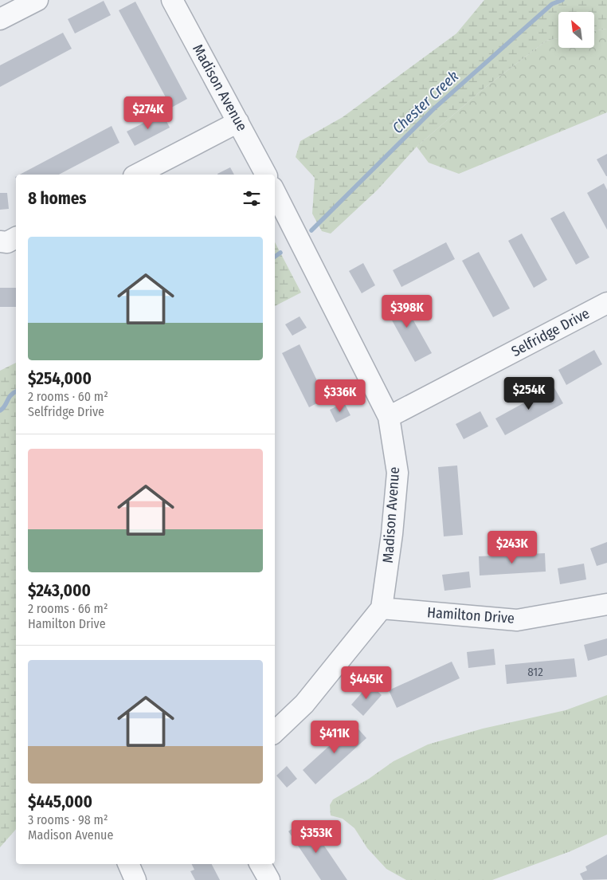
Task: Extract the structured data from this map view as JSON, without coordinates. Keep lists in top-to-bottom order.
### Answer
{
  "streets": {
    "street": ["Madison Avenue", "Selfridge Drive", "Hamilton Drive"]
  },
  "crossings": [
    ["Madison Avenue", "Selfridge Drive"],
    ["Madison Avenue", "Hamilton Drive"]
  ],
  "water": ["Chester Creek"],
  "house_numbers": ["812"],
  "north": "top left",
  "page": {
    "price": [
      "$274K",
      "$398K",
      "$254K",
      "$336K",
      "$243K",
      "$445K",
      "$411K",
      "$353K"
    ],
    "heading": "8 homes",
    "list": [
      {
        "name": "$254,000",
        "note": "2 rooms · 60 m² · Selfridge Drive"
      },
      {
        "name": "$243,000",
        "note": "2 rooms · 66 m² · Hamilton Drive"
      },
      {
        "name": "$445,000",
        "note": "3 rooms · 98 m² · Madison Avenue"
      }
    ]
  }
}
